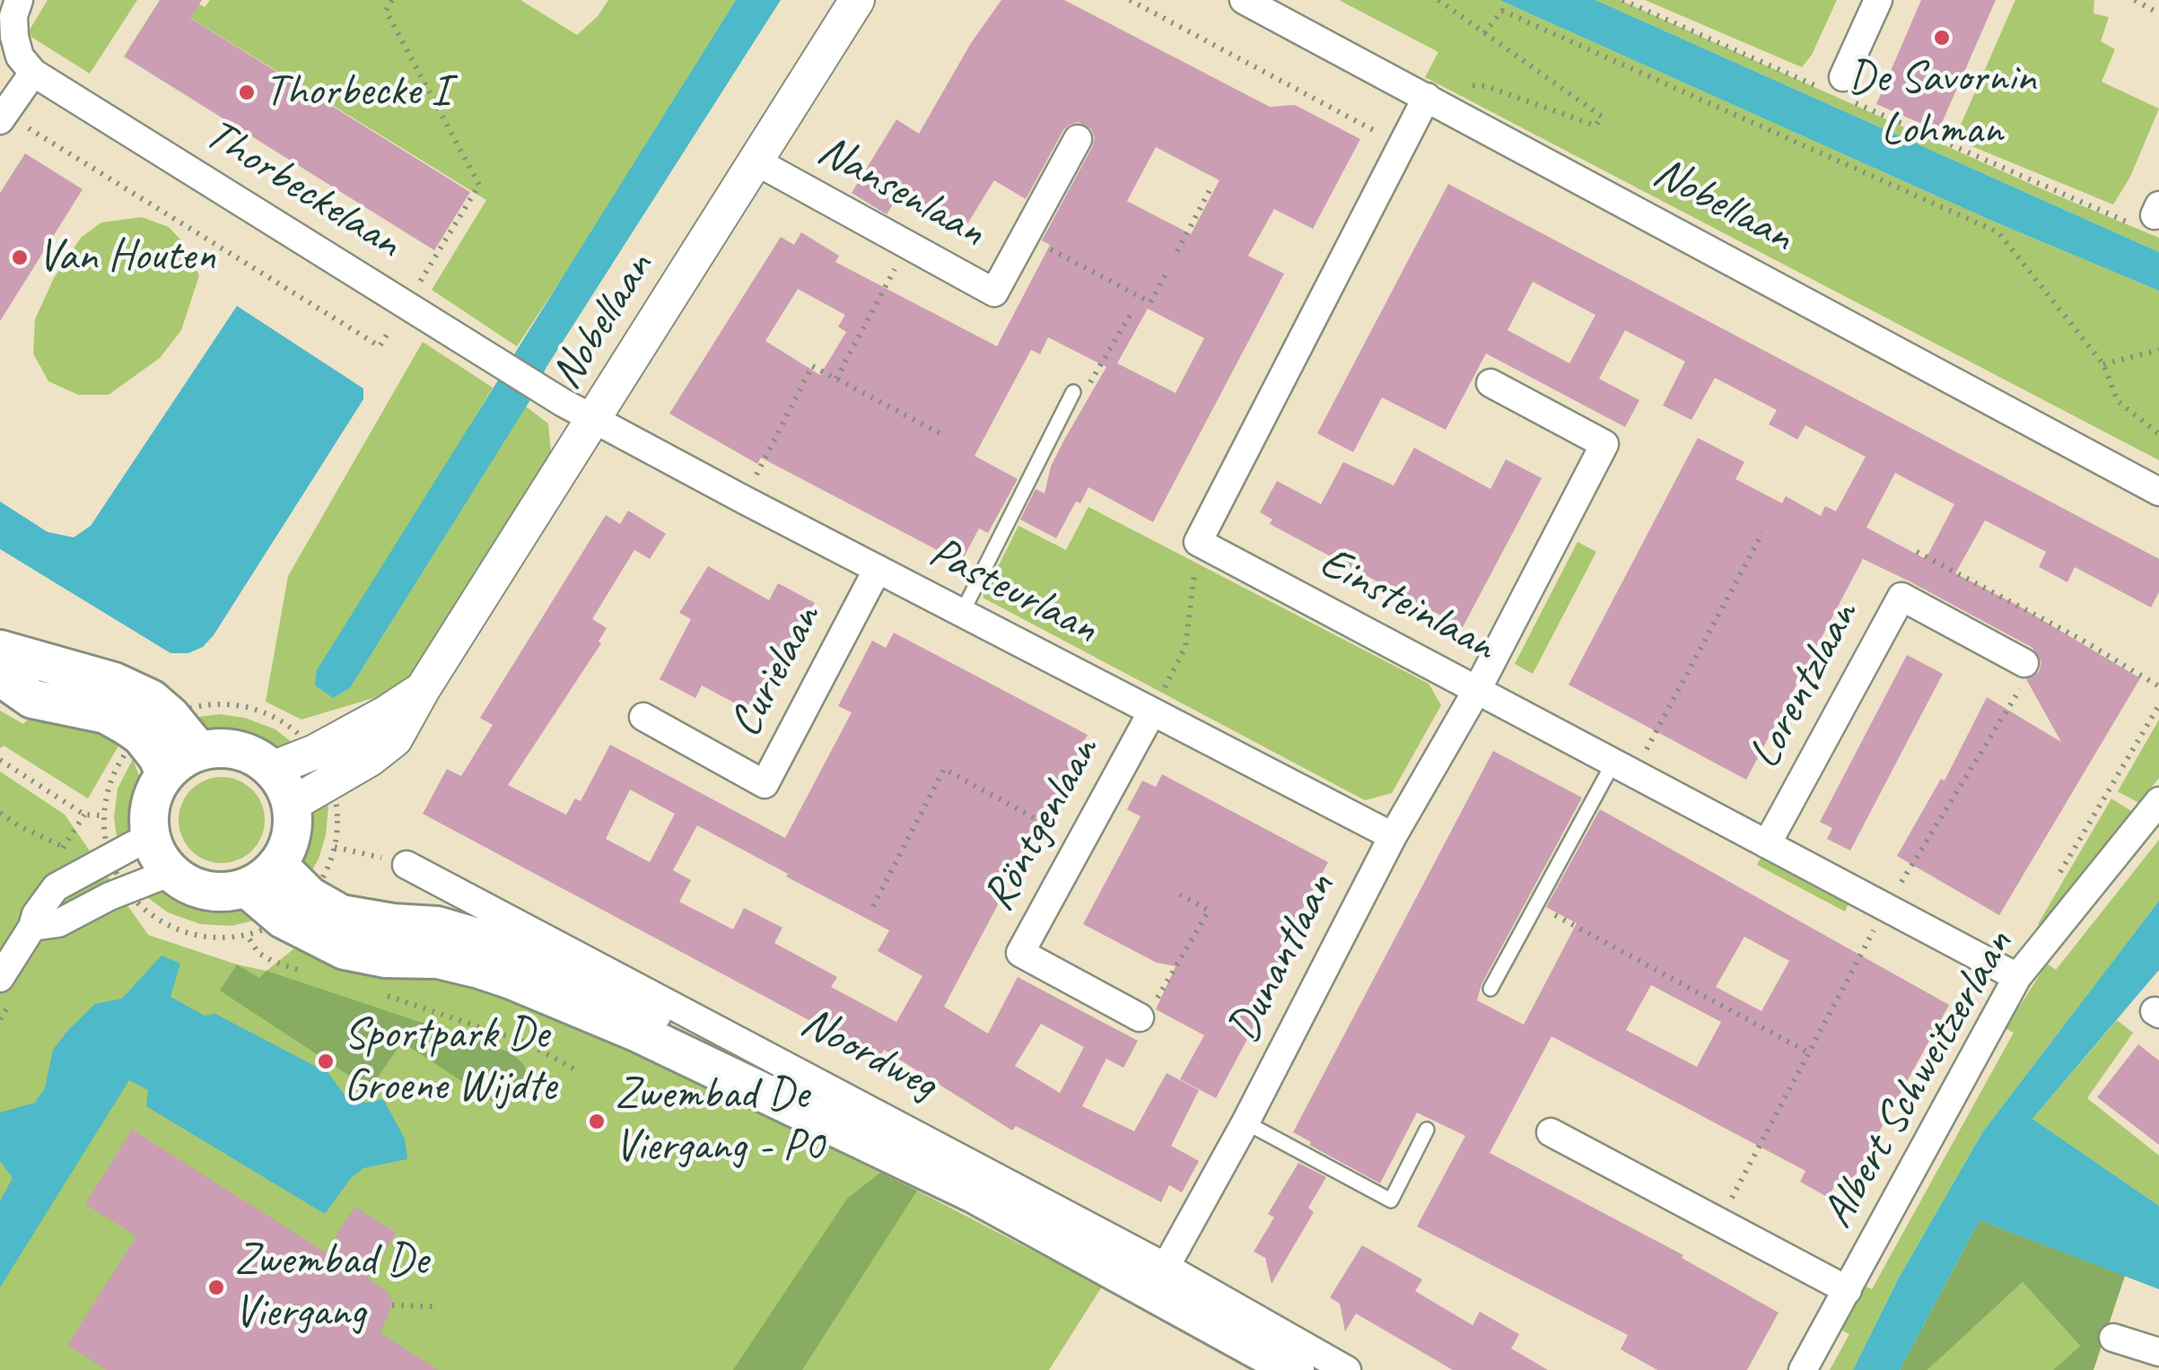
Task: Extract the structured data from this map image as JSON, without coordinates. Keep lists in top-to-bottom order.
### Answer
{
  "streets": {
    "main road": ["Noordweg"],
    "street": [
      "Thorbeckelaan",
      "Nansenlaan",
      "Nobellaan",
      "Pasteurlaan",
      "Einsteinlaan",
      "Curielaan",
      "Lorentzlaan",
      "Röntgenlaan",
      "Dunantlaan",
      "Albert Schweitzerlaan"
    ]
  },
  "crossings": [
    ["Thorbeckelaan", "Nobellaan"],
    ["Thorbeckelaan", "Pasteurlaan"],
    ["Nansenlaan", "Nobellaan"],
    ["Nobellaan", "Pasteurlaan"],
    ["Nobellaan", "Noordweg"],
    ["Pasteurlaan", "Curielaan"],
    ["Pasteurlaan", "Röntgenlaan"],
    ["Pasteurlaan", "Dunantlaan"],
    ["Einsteinlaan", "Lorentzlaan"],
    ["Einsteinlaan", "Dunantlaan"],
    ["Einsteinlaan", "Albert Schweitzerlaan"],
    ["Dunantlaan", "Noordweg"]
  ],
  "places": [
    "De Savornin Lohman",
    "Thorbecke I",
    "Van Houten",
    "Sportpark De Groene Wijdte",
    "Zwembad De Viergang - P0",
    "Zwembad De Viergang"
  ]
}
